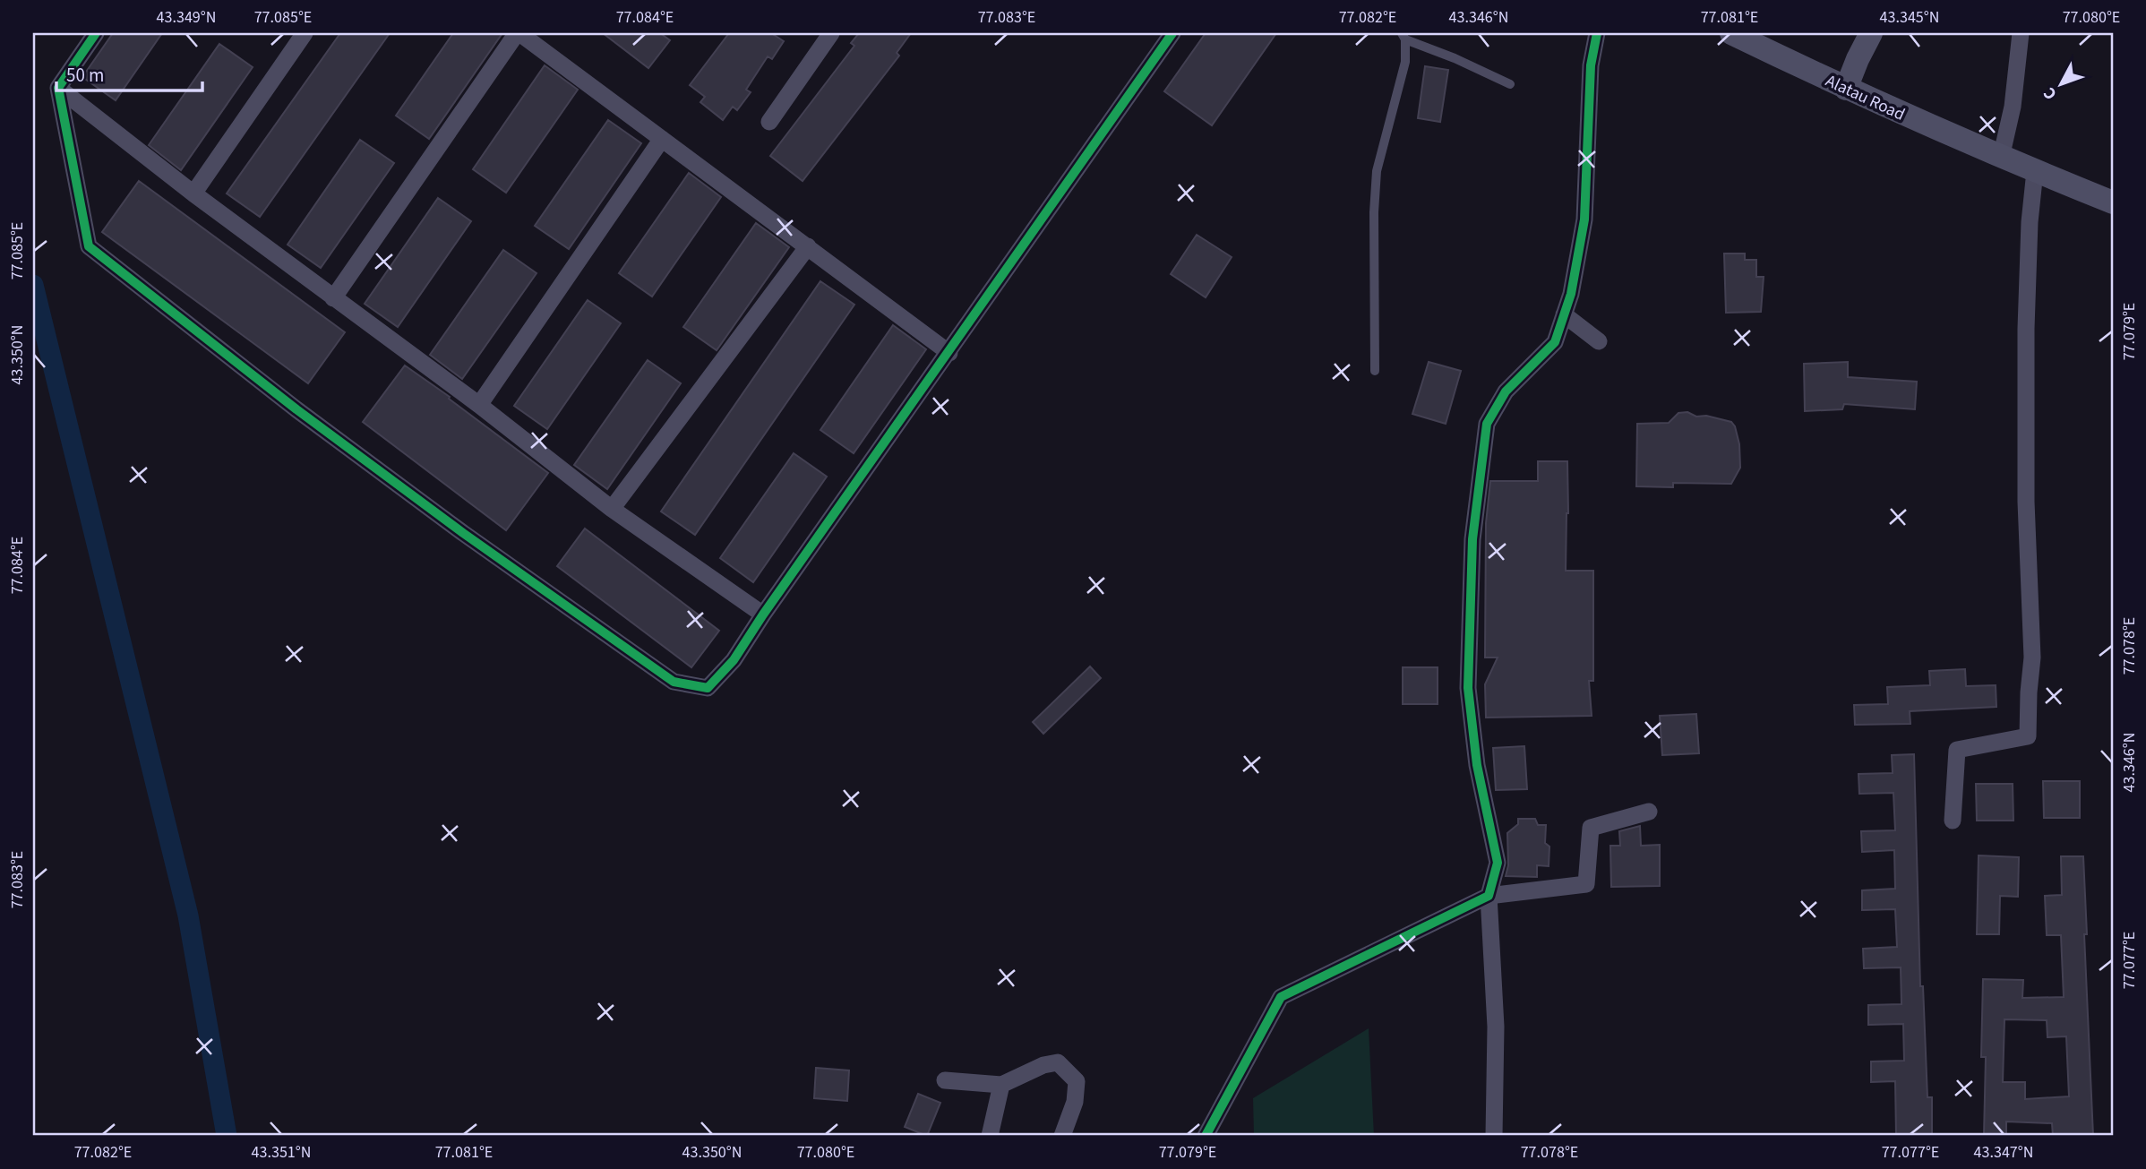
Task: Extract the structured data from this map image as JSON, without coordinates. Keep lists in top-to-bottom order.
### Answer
{
  "streets": {
    "main road": ["Alatau Road"]
  },
  "scale_bar": "50 m",
  "north": "bottom left",
  "coordinates": [
    "43.349°N",
    "77.085°E",
    "77.084°E",
    "77.083°E",
    "77.082°E",
    "43.346°N",
    "77.081°E",
    "43.345°N",
    "77.080°E",
    "77.079°E",
    "43.350°N",
    "77.078°E",
    "77.077°E",
    "43.351°N",
    "43.347°N"
  ]
}
